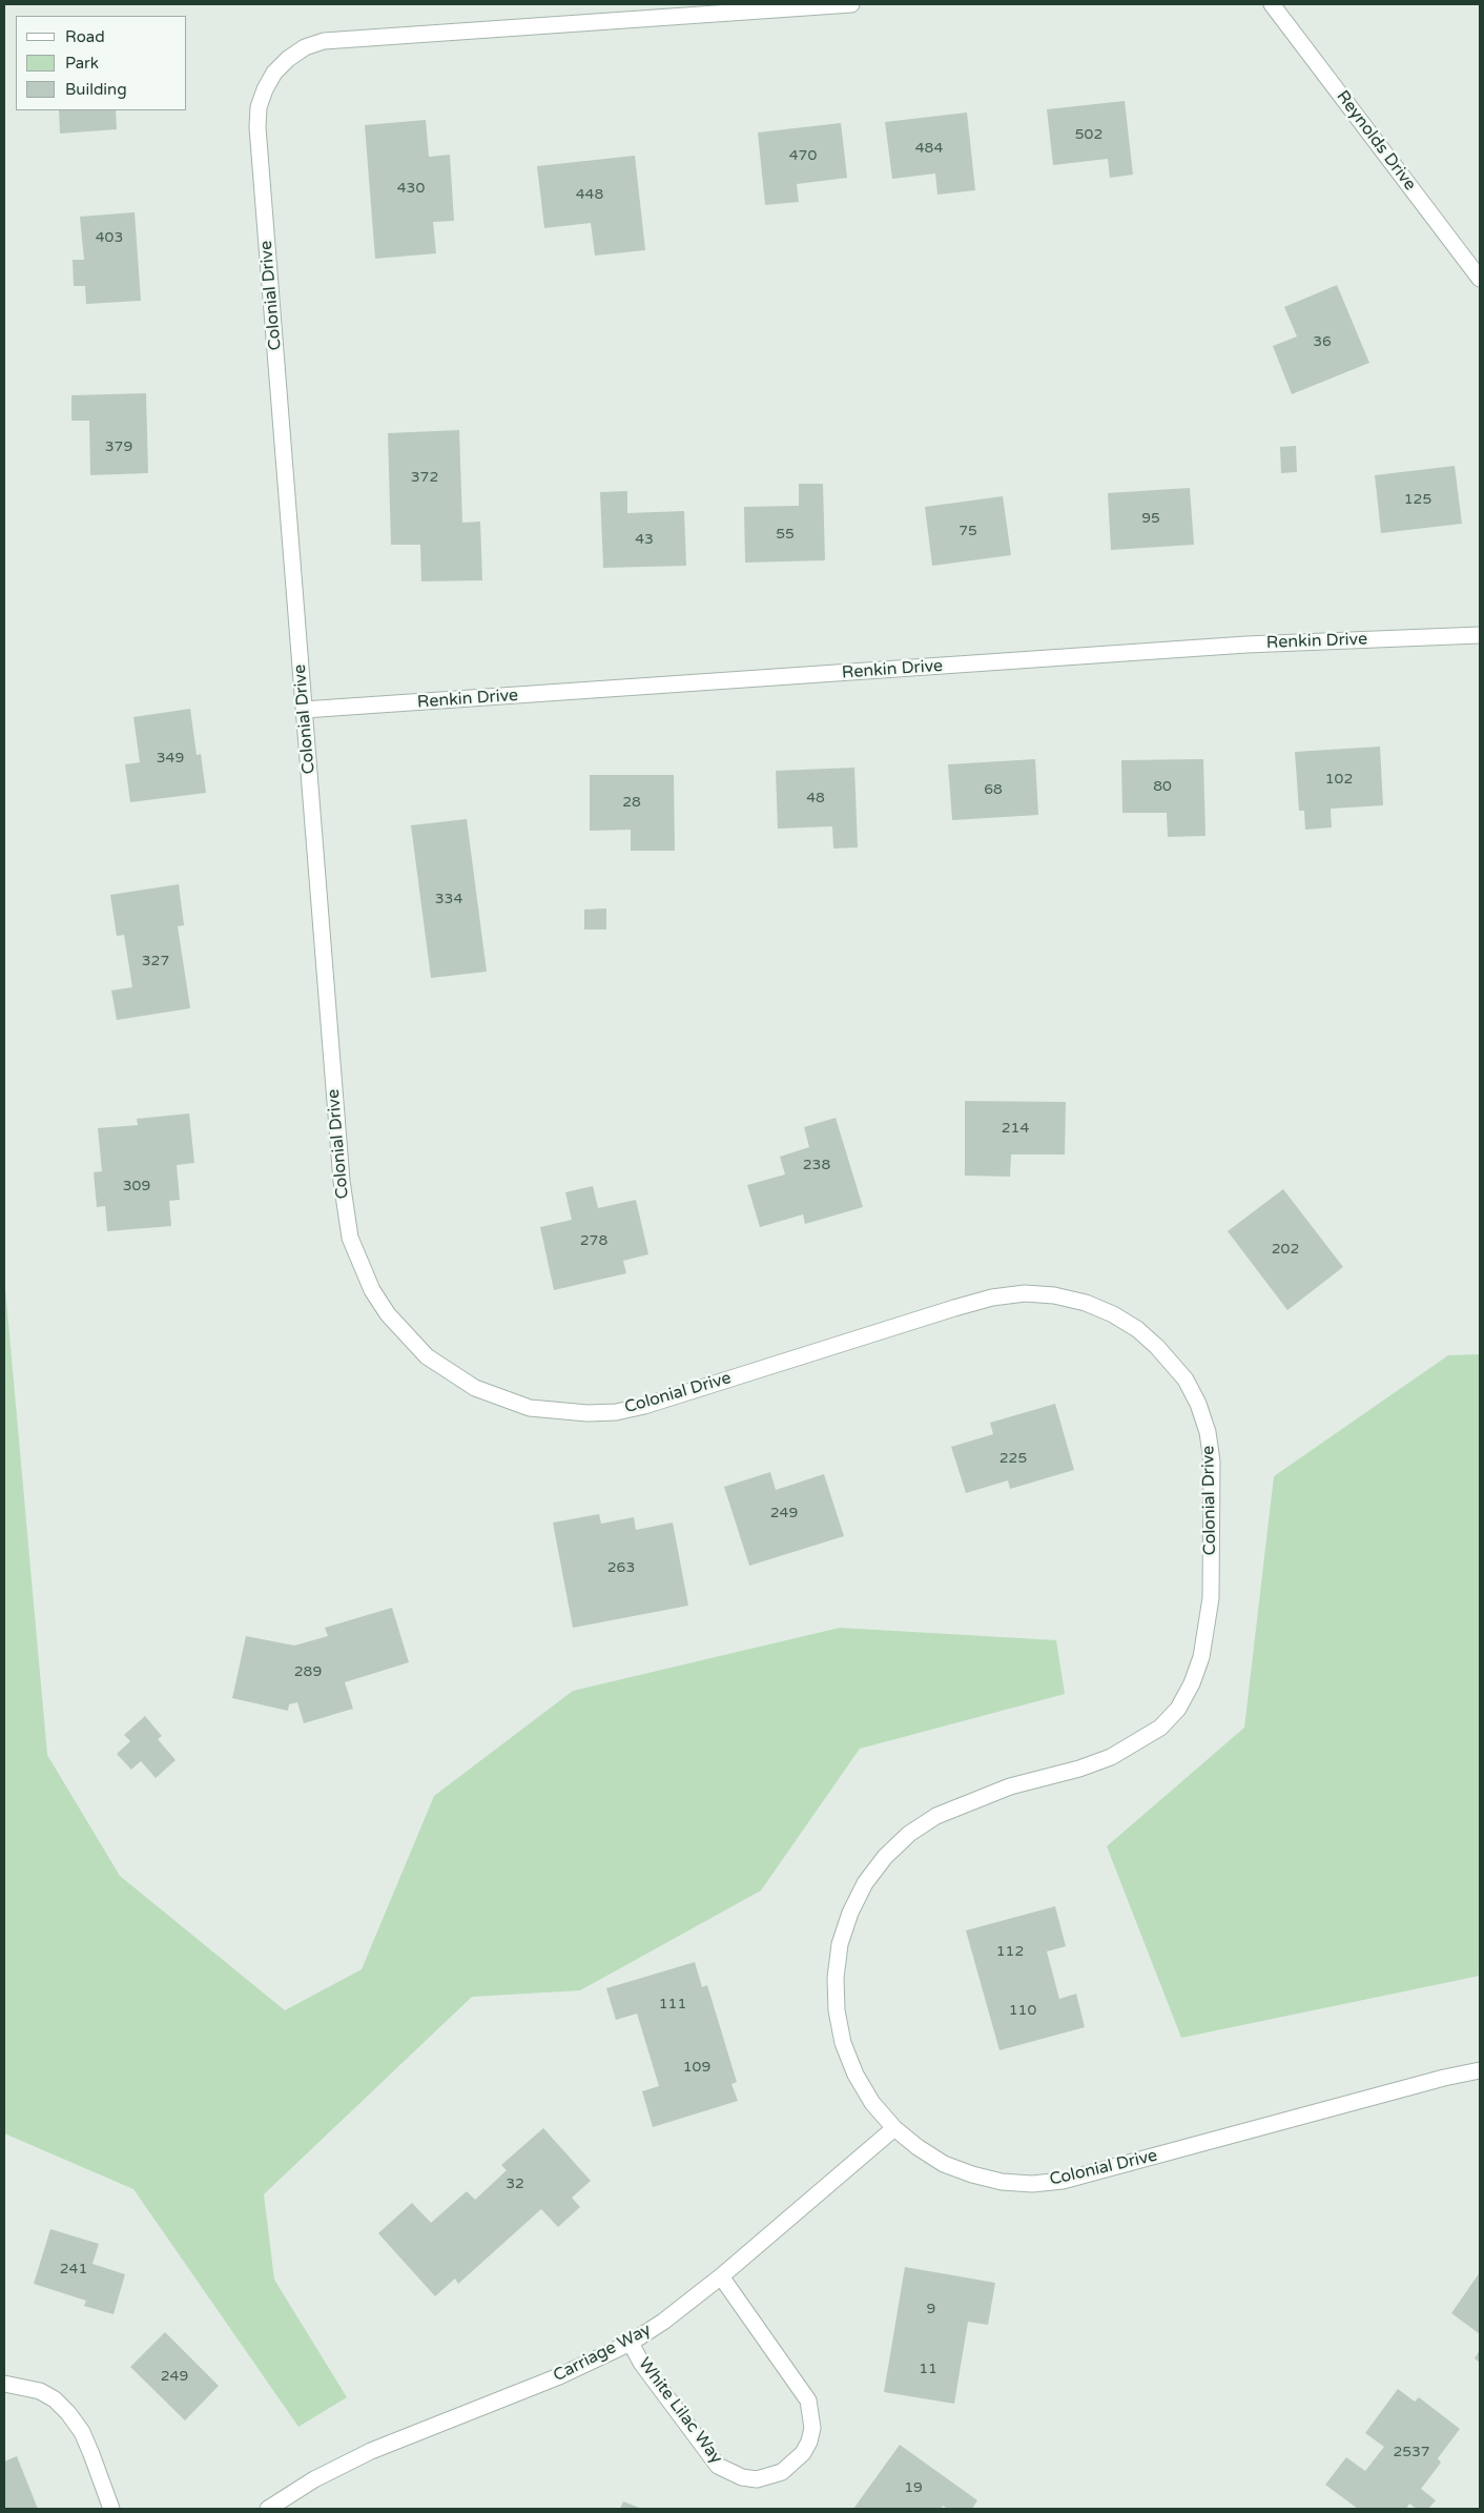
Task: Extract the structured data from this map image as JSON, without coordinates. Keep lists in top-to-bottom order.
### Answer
{
  "streets": {
    "street": [
      "Reynolds Drive",
      "Colonial Drive",
      "Renkin Drive",
      "Carriage Way",
      "White Lilac Way"
    ]
  },
  "crossings": [
    ["Colonial Drive", "Renkin Drive"],
    ["Colonial Drive", "Carriage Way"],
    ["Carriage Way", "White Lilac Way"]
  ],
  "house_numbers": [
    "502",
    "484",
    "470",
    "430",
    "448",
    "403",
    "36",
    "379",
    "372",
    "125",
    "95",
    "75",
    "55",
    "43",
    "349",
    "102",
    "80",
    "68",
    "48",
    "28",
    "334",
    "327",
    "214",
    "238",
    "309",
    "278",
    "202",
    "225",
    "249",
    "263",
    "289",
    "112",
    "111",
    "110",
    "109",
    "32",
    "241",
    "9",
    "11",
    "249",
    "2537",
    "19"
  ],
  "legend": ["Road", "Park", "Building"]
}
